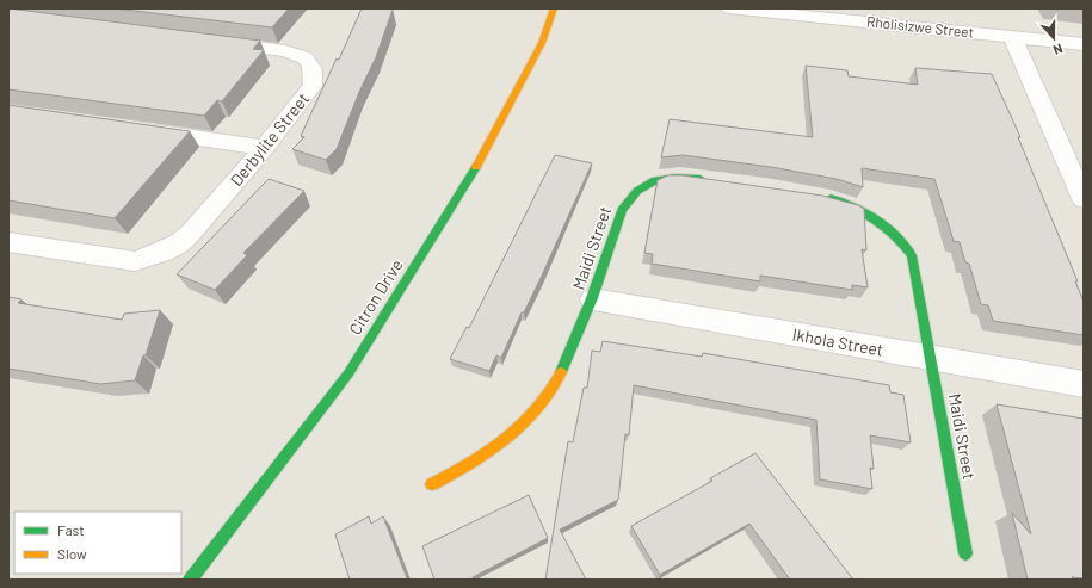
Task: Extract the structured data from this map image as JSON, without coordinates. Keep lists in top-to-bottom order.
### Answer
{
  "streets": {
    "street": [
      "Rholisizwe Street",
      "Derbylite Street",
      "Maidi Street",
      "Citron Drive",
      "Ikhola Street"
    ]
  },
  "crossings": [
    ["Maidi Street", "Ikhola Street"]
  ],
  "legend": ["Fast", "Slow"],
  "north": "bottom"
}
